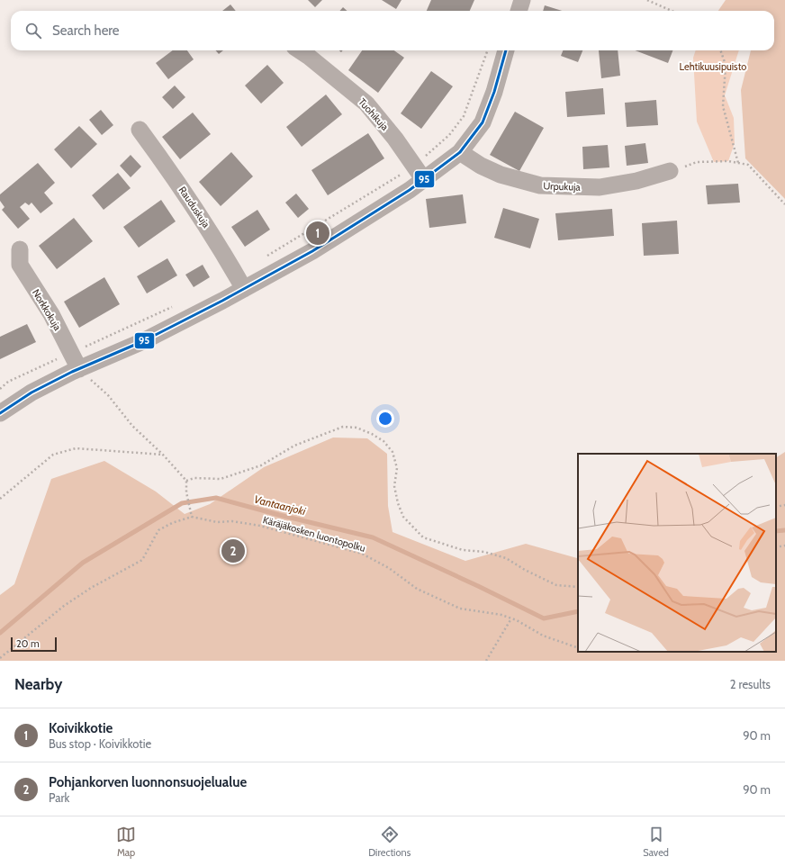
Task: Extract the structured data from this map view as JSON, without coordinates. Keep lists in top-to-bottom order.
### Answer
{
  "streets": {
    "street": [
      "Tuohikuja",
      "Urpukuja",
      "Rauduskuja",
      "Norkkokuja"
    ],
    "path": ["Käräjäkosken luontopolku"]
  },
  "water": ["Vantaanjoki"],
  "parks": ["Lehtikuusipuisto"],
  "lines": ["transit line 95"],
  "scale_bar": "20 m",
  "page": {
    "search": "Search here",
    "pins": ["1", "2"],
    "scale": "20 m",
    "heading": ["Nearby", "2 results"],
    "list": [
      {
        "mark": "1",
        "name": "Koivikkotie",
        "note": "Bus stop · Koivikkotie",
        "value": "90 m"
      },
      {
        "mark": "2",
        "name": "Pohjankorven luonnonsuojelualue",
        "note": "Park",
        "value": "90 m"
      }
    ],
    "nav": ["Map", "Directions", "Saved"]
  }
}
